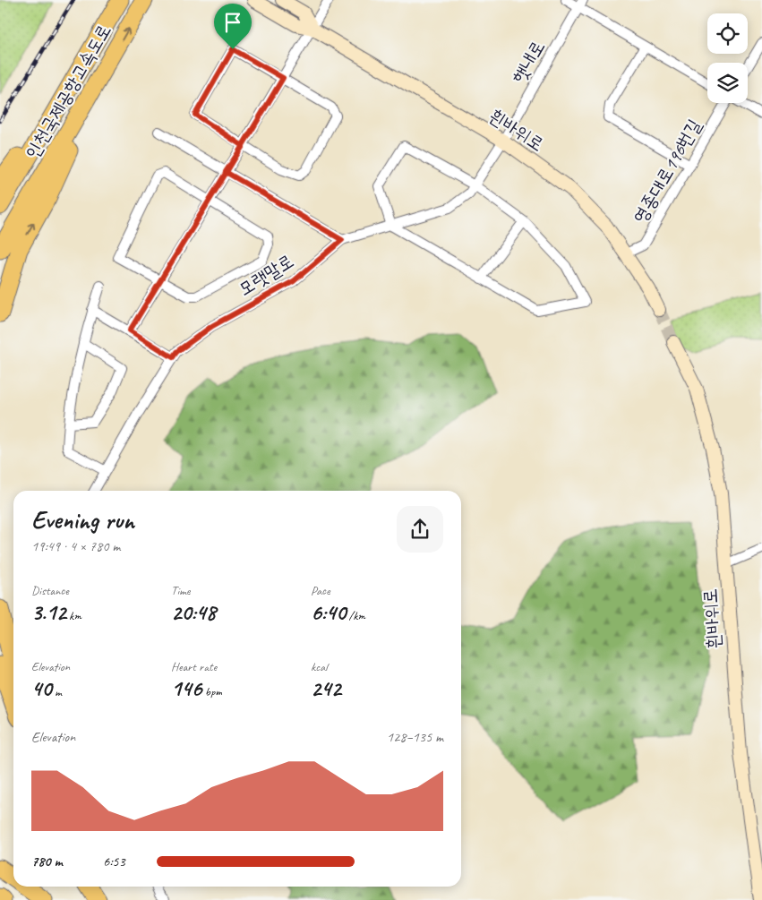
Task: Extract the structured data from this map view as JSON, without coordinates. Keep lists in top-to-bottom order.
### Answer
{
  "streets": {
    "highway": ["인천국제공항고속도로"],
    "street": [
      "햇내로",
      "흰바위로",
      "영종대로196번길",
      "모랫말로"
    ]
  },
  "crossings": [
    ["햇내로", "흰바위로"],
    ["햇내로", "모랫말로"],
    ["흰바위로", "영종대로196번길"],
    ["흰바위로", "모랫말로"]
  ],
  "page": {
    "heading": ["Evening run", "19:49 · 4 × 780 m"],
    "stats": [
      ["Distance", "3.12 km"],
      ["Time", "20:48"],
      ["Pace", "6:40 /km"],
      ["Elevation", "40 m"],
      ["Heart rate", "146 bpm"],
      ["kcal", "242"]
    ],
    "chart": ["Elevation", "128–135 m"],
    "list": [
      {
        "name": "780 m",
        "note": "6:53"
      }
    ]
  }
}
